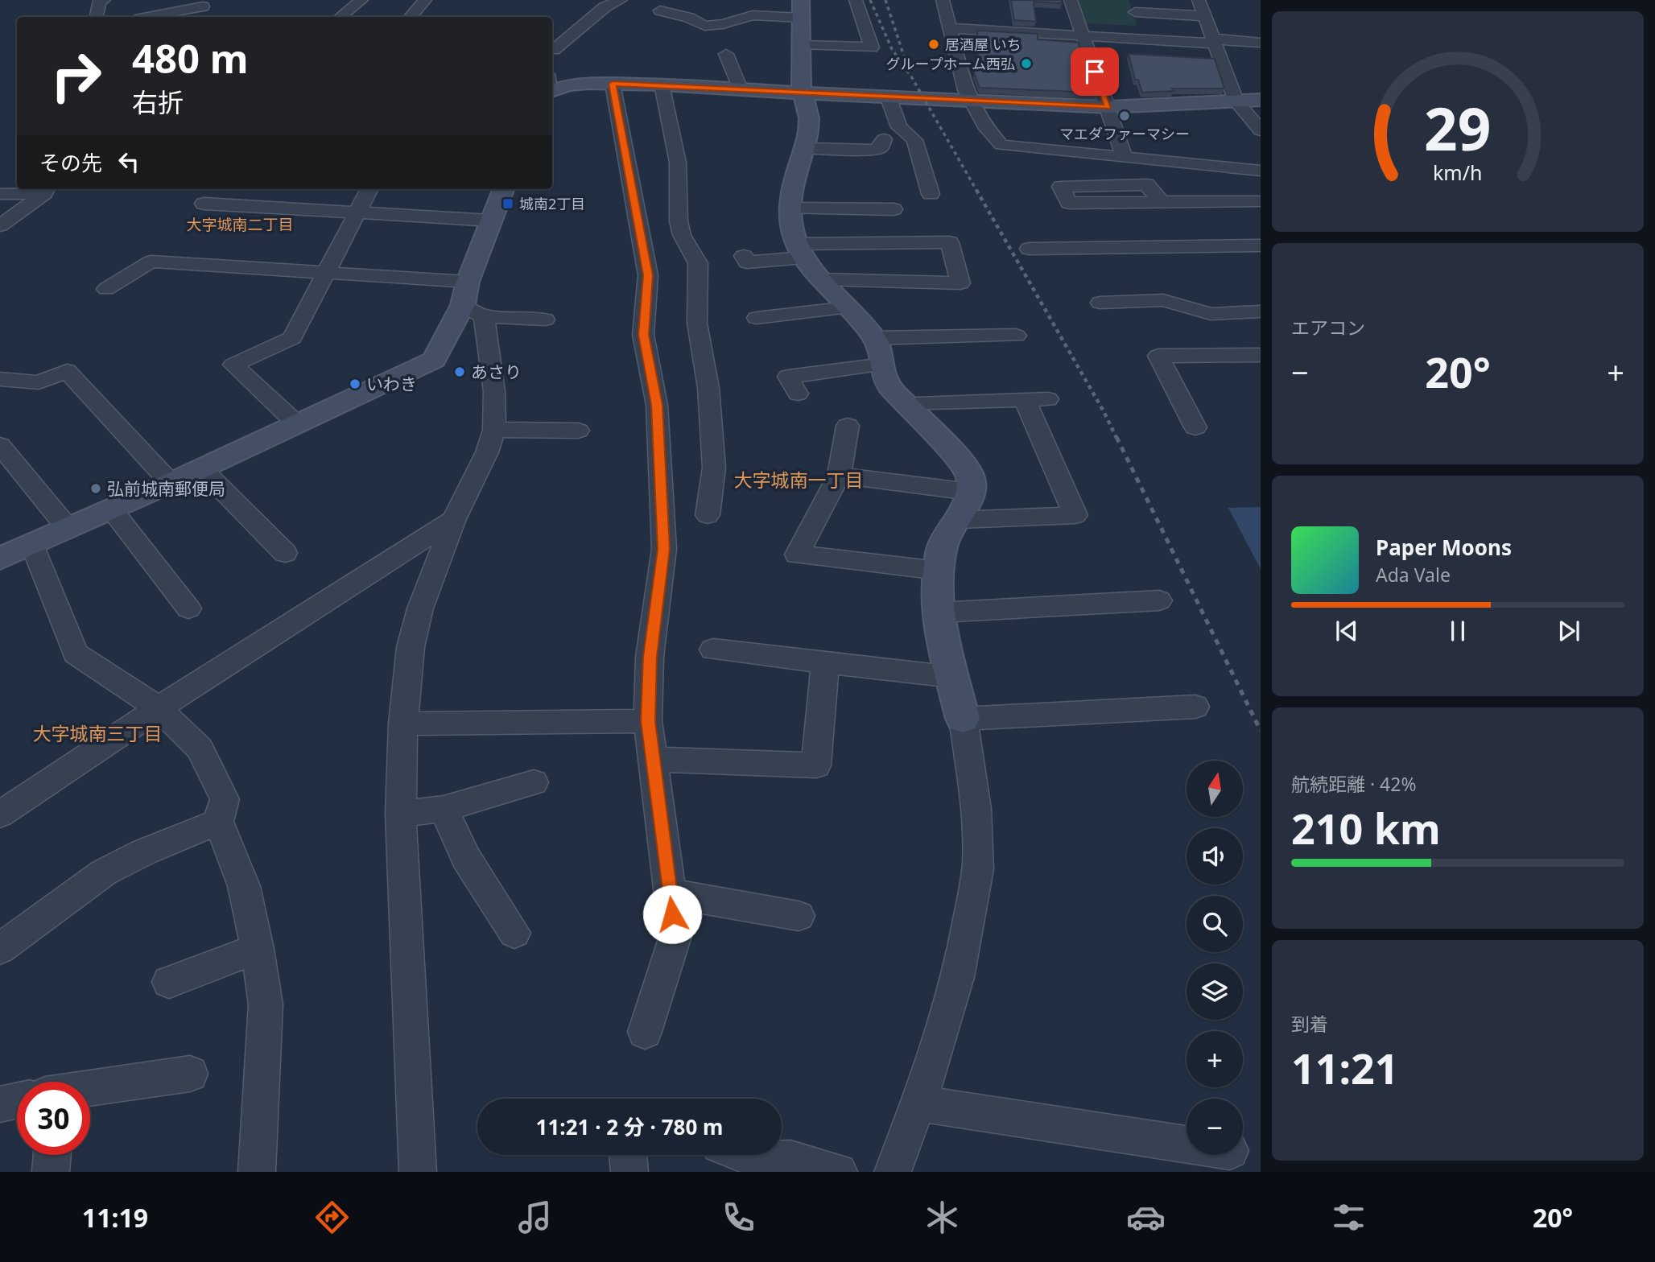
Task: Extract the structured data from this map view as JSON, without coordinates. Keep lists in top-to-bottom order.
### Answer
{
  "districts": ["大字城南二丁目", "大字城南一丁目", "大字城南三丁目"],
  "places": {
    "other": [
      "居酒屋 いち",
      "グループホーム西弘",
      "マエダファーマシー",
      "あさり",
      "いわき",
      "弘前城南郵便局"
    ],
    "transit": ["城南2丁目"]
  },
  "north": "top",
  "page": {
    "turn": ["480 m", "右折"],
    "then": "その先",
    "tile": [
      "エアコン",
      ["航続距離 · 42%", "210 km"],
      ["到着", "11:21"]
    ],
    "heat": ["−", "20°", "+"],
    "song": ["Paper Moons", "Ada Vale"],
    "map_buttons": ["+", "−"],
    "limit": "30",
    "trip": "11:21 · 2 分 · 780 m",
    "tabs": ["11:19", "20°"],
    "gauge": ["29", "km/h"]
  }
}
